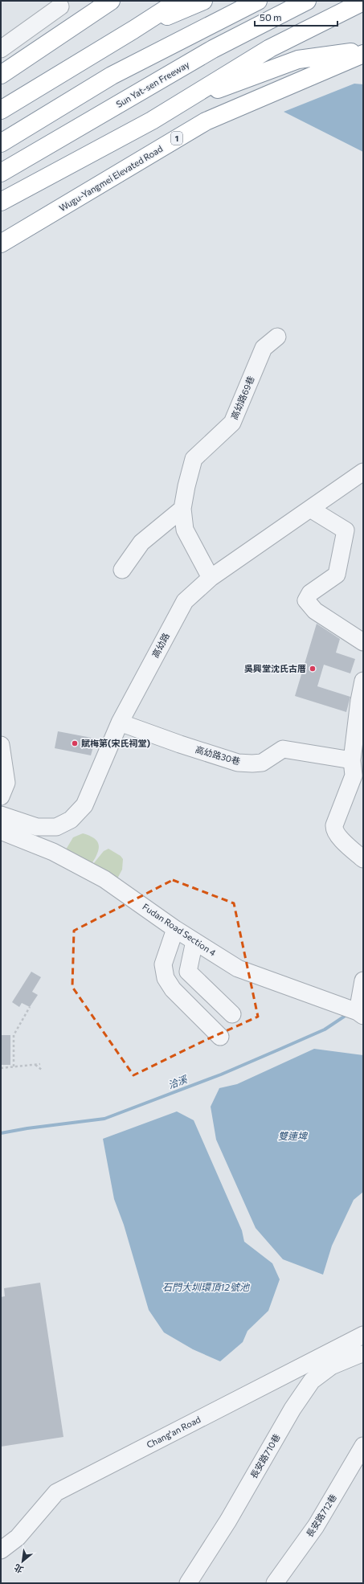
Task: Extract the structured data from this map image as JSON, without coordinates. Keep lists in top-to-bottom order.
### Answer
{
  "streets": {
    "highway": ["Sun Yat-sen Freeway", "1", "Wugu-Yangmei Elevated Road"],
    "street": [
      "高幼路69巷",
      "高幼路",
      "高幼路30巷",
      "Fudan Road Section 4",
      "Chang'an Road",
      "長安路710巷",
      "長安路712巷"
    ]
  },
  "crossings": [
    ["高幼路69巷", "高幼路"],
    ["高幼路", "高幼路30巷"]
  ],
  "water": ["洽溪", "雙連埤", "石門大圳環頂12號池"],
  "places": ["吳興堂沈氏古厝", "賦梅第(宋氏祠堂)"],
  "scale_bar": "50 m",
  "north": "bottom left"
}
